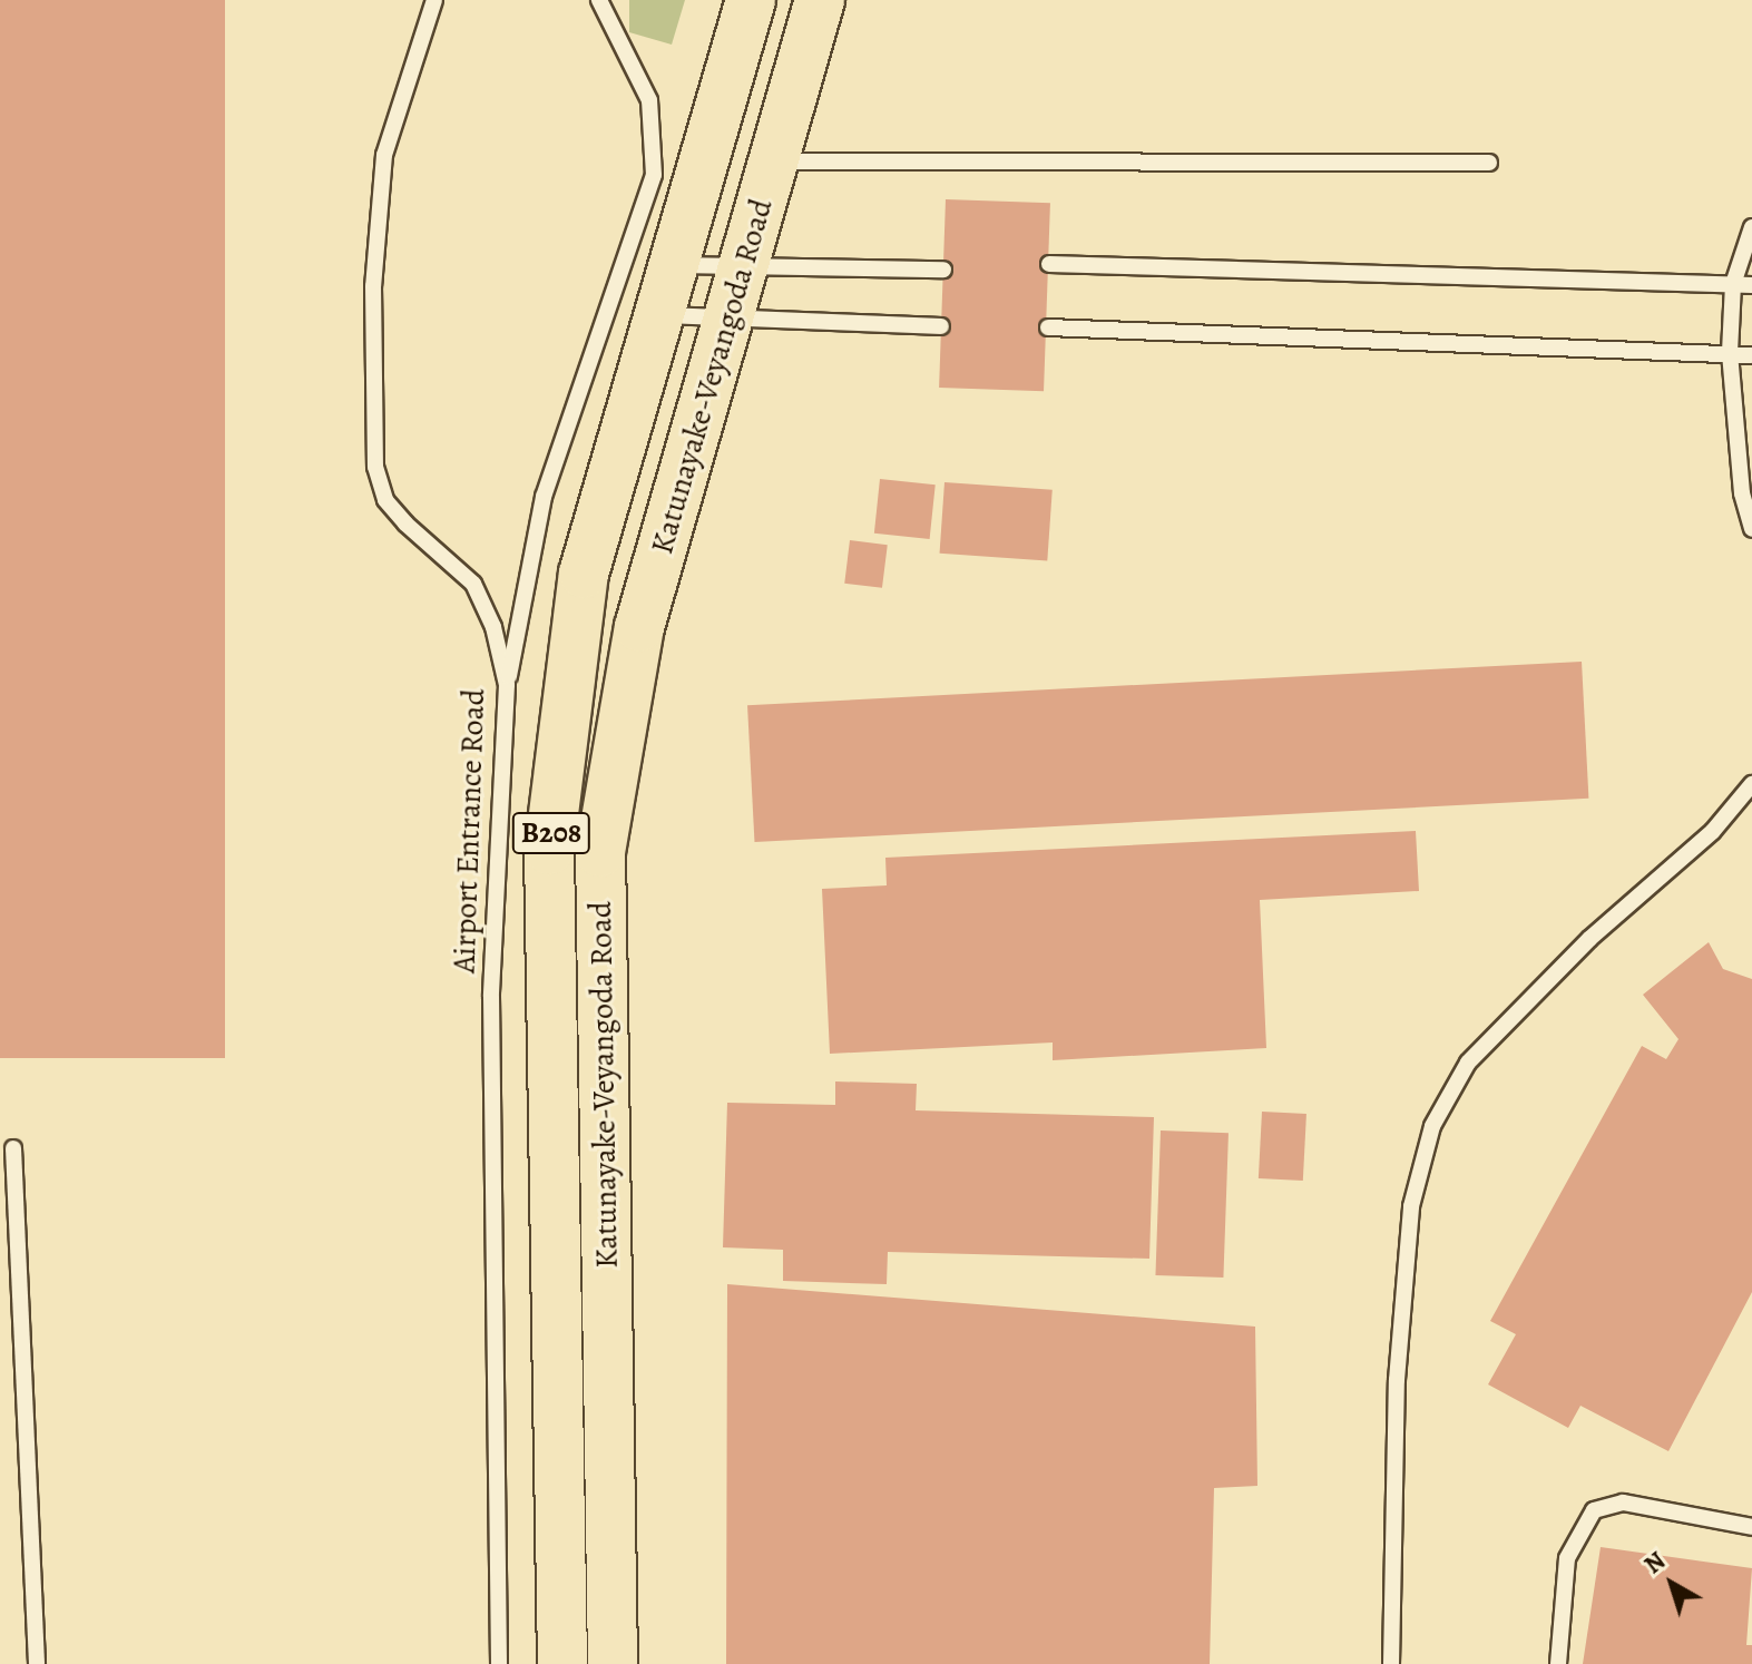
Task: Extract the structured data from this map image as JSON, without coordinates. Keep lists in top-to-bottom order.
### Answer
{
  "streets": {
    "main road": ["Katunayake-Veyangoda Road", "B208"],
    "lane": ["Airport Entrance Road"]
  },
  "north": "top left"
}
